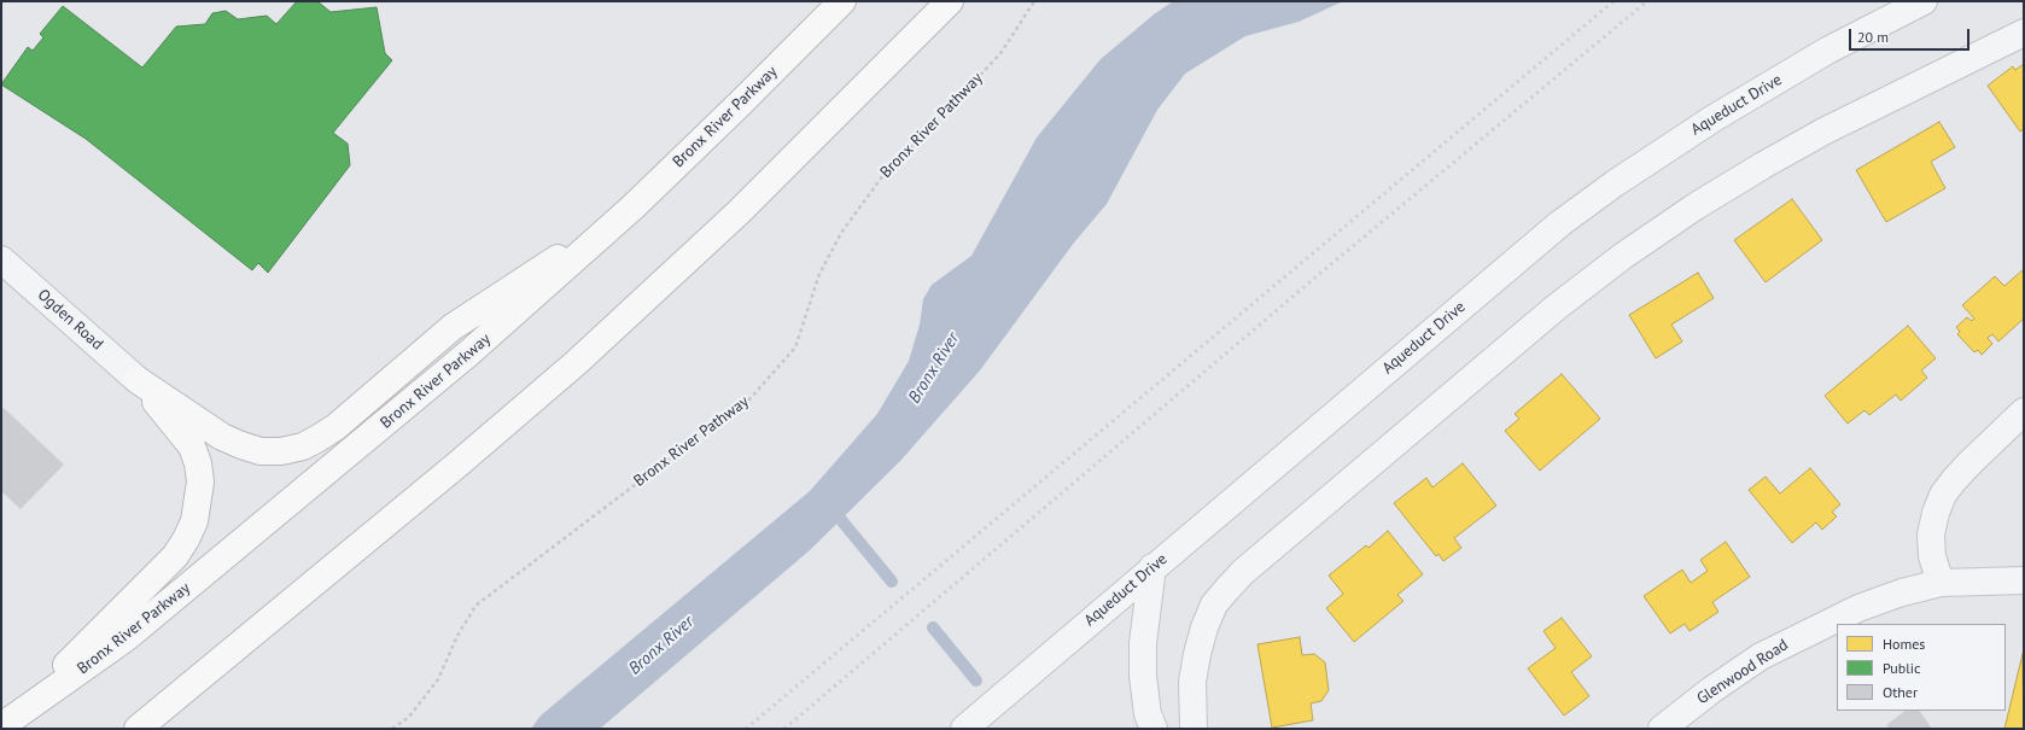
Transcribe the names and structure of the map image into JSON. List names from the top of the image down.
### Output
{
  "streets": {
    "highway": ["Bronx River Parkway"],
    "street": ["Aqueduct Drive", "Ogden Road", "Glenwood Road"],
    "path": ["Bronx River Pathway"]
  },
  "water": ["Bronx River"],
  "legend": ["Homes", "Public", "Other"],
  "scale_bar": "20 m"
}
